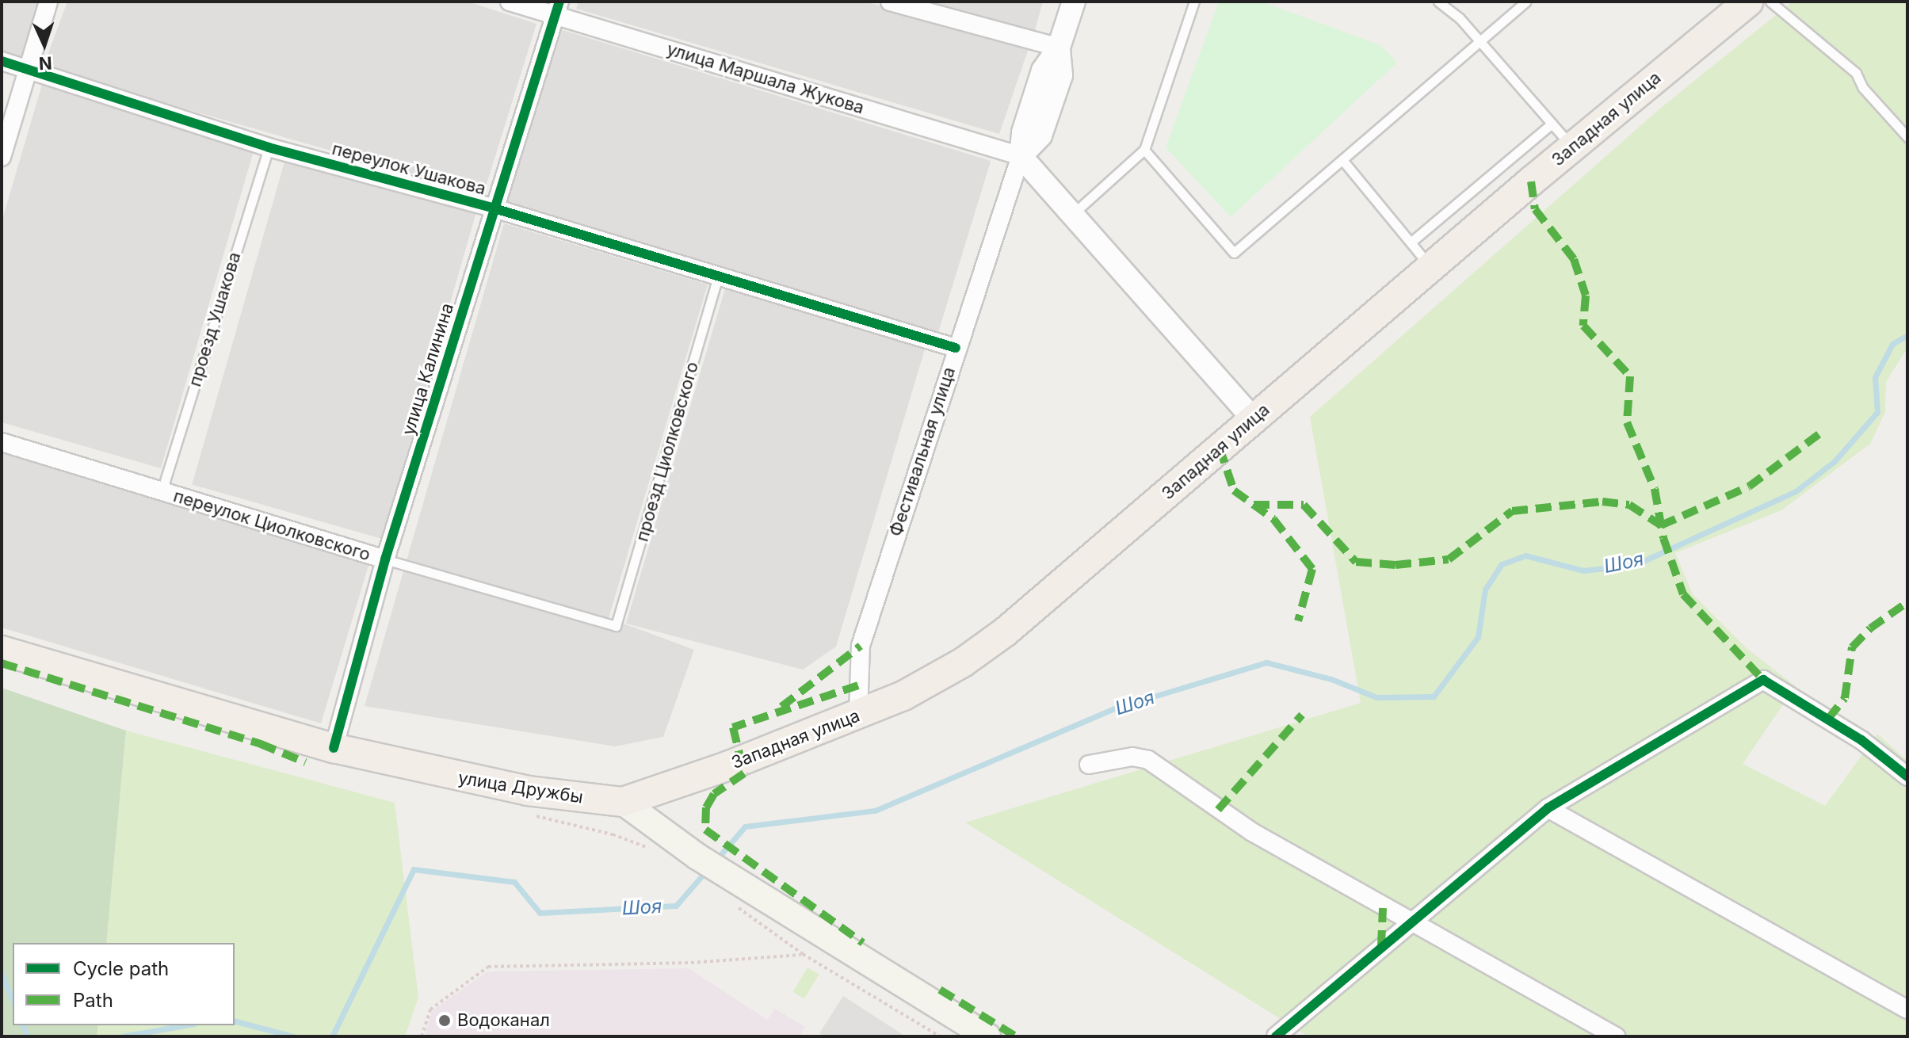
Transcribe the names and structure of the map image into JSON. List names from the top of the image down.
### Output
{
  "streets": {
    "main road": ["Западная улица", "улица Дружбы"],
    "street": [
      "улица Маршала Жукова",
      "переулок Ушакова",
      "улица Калинина",
      "Фестивальная улица",
      "переулок Циолковского"
    ],
    "lane": ["проезд Ушакова", "проезд Циолковского"]
  },
  "crossings": [
    ["улица Маршала Жукова", "улица Калинина"],
    ["улица Маршала Жукова", "Фестивальная улица"],
    ["Западная улица", "Фестивальная улица"],
    ["Западная улица", "улица Дружбы"],
    ["переулок Ушакова", "проезд Ушакова"],
    ["переулок Ушакова", "улица Калинина"],
    ["переулок Ушакова", "проезд Циолковского"],
    ["переулок Ушакова", "Фестивальная улица"],
    ["проезд Ушакова", "переулок Циолковского"],
    ["улица Калинина", "переулок Циолковского"],
    ["улица Калинина", "улица Дружбы"],
    ["проезд Циолковского", "переулок Циолковского"]
  ],
  "water": ["Шоя"],
  "places": ["Водоканал"],
  "legend": ["Cycle path", "Path"],
  "north": "bottom"
}
